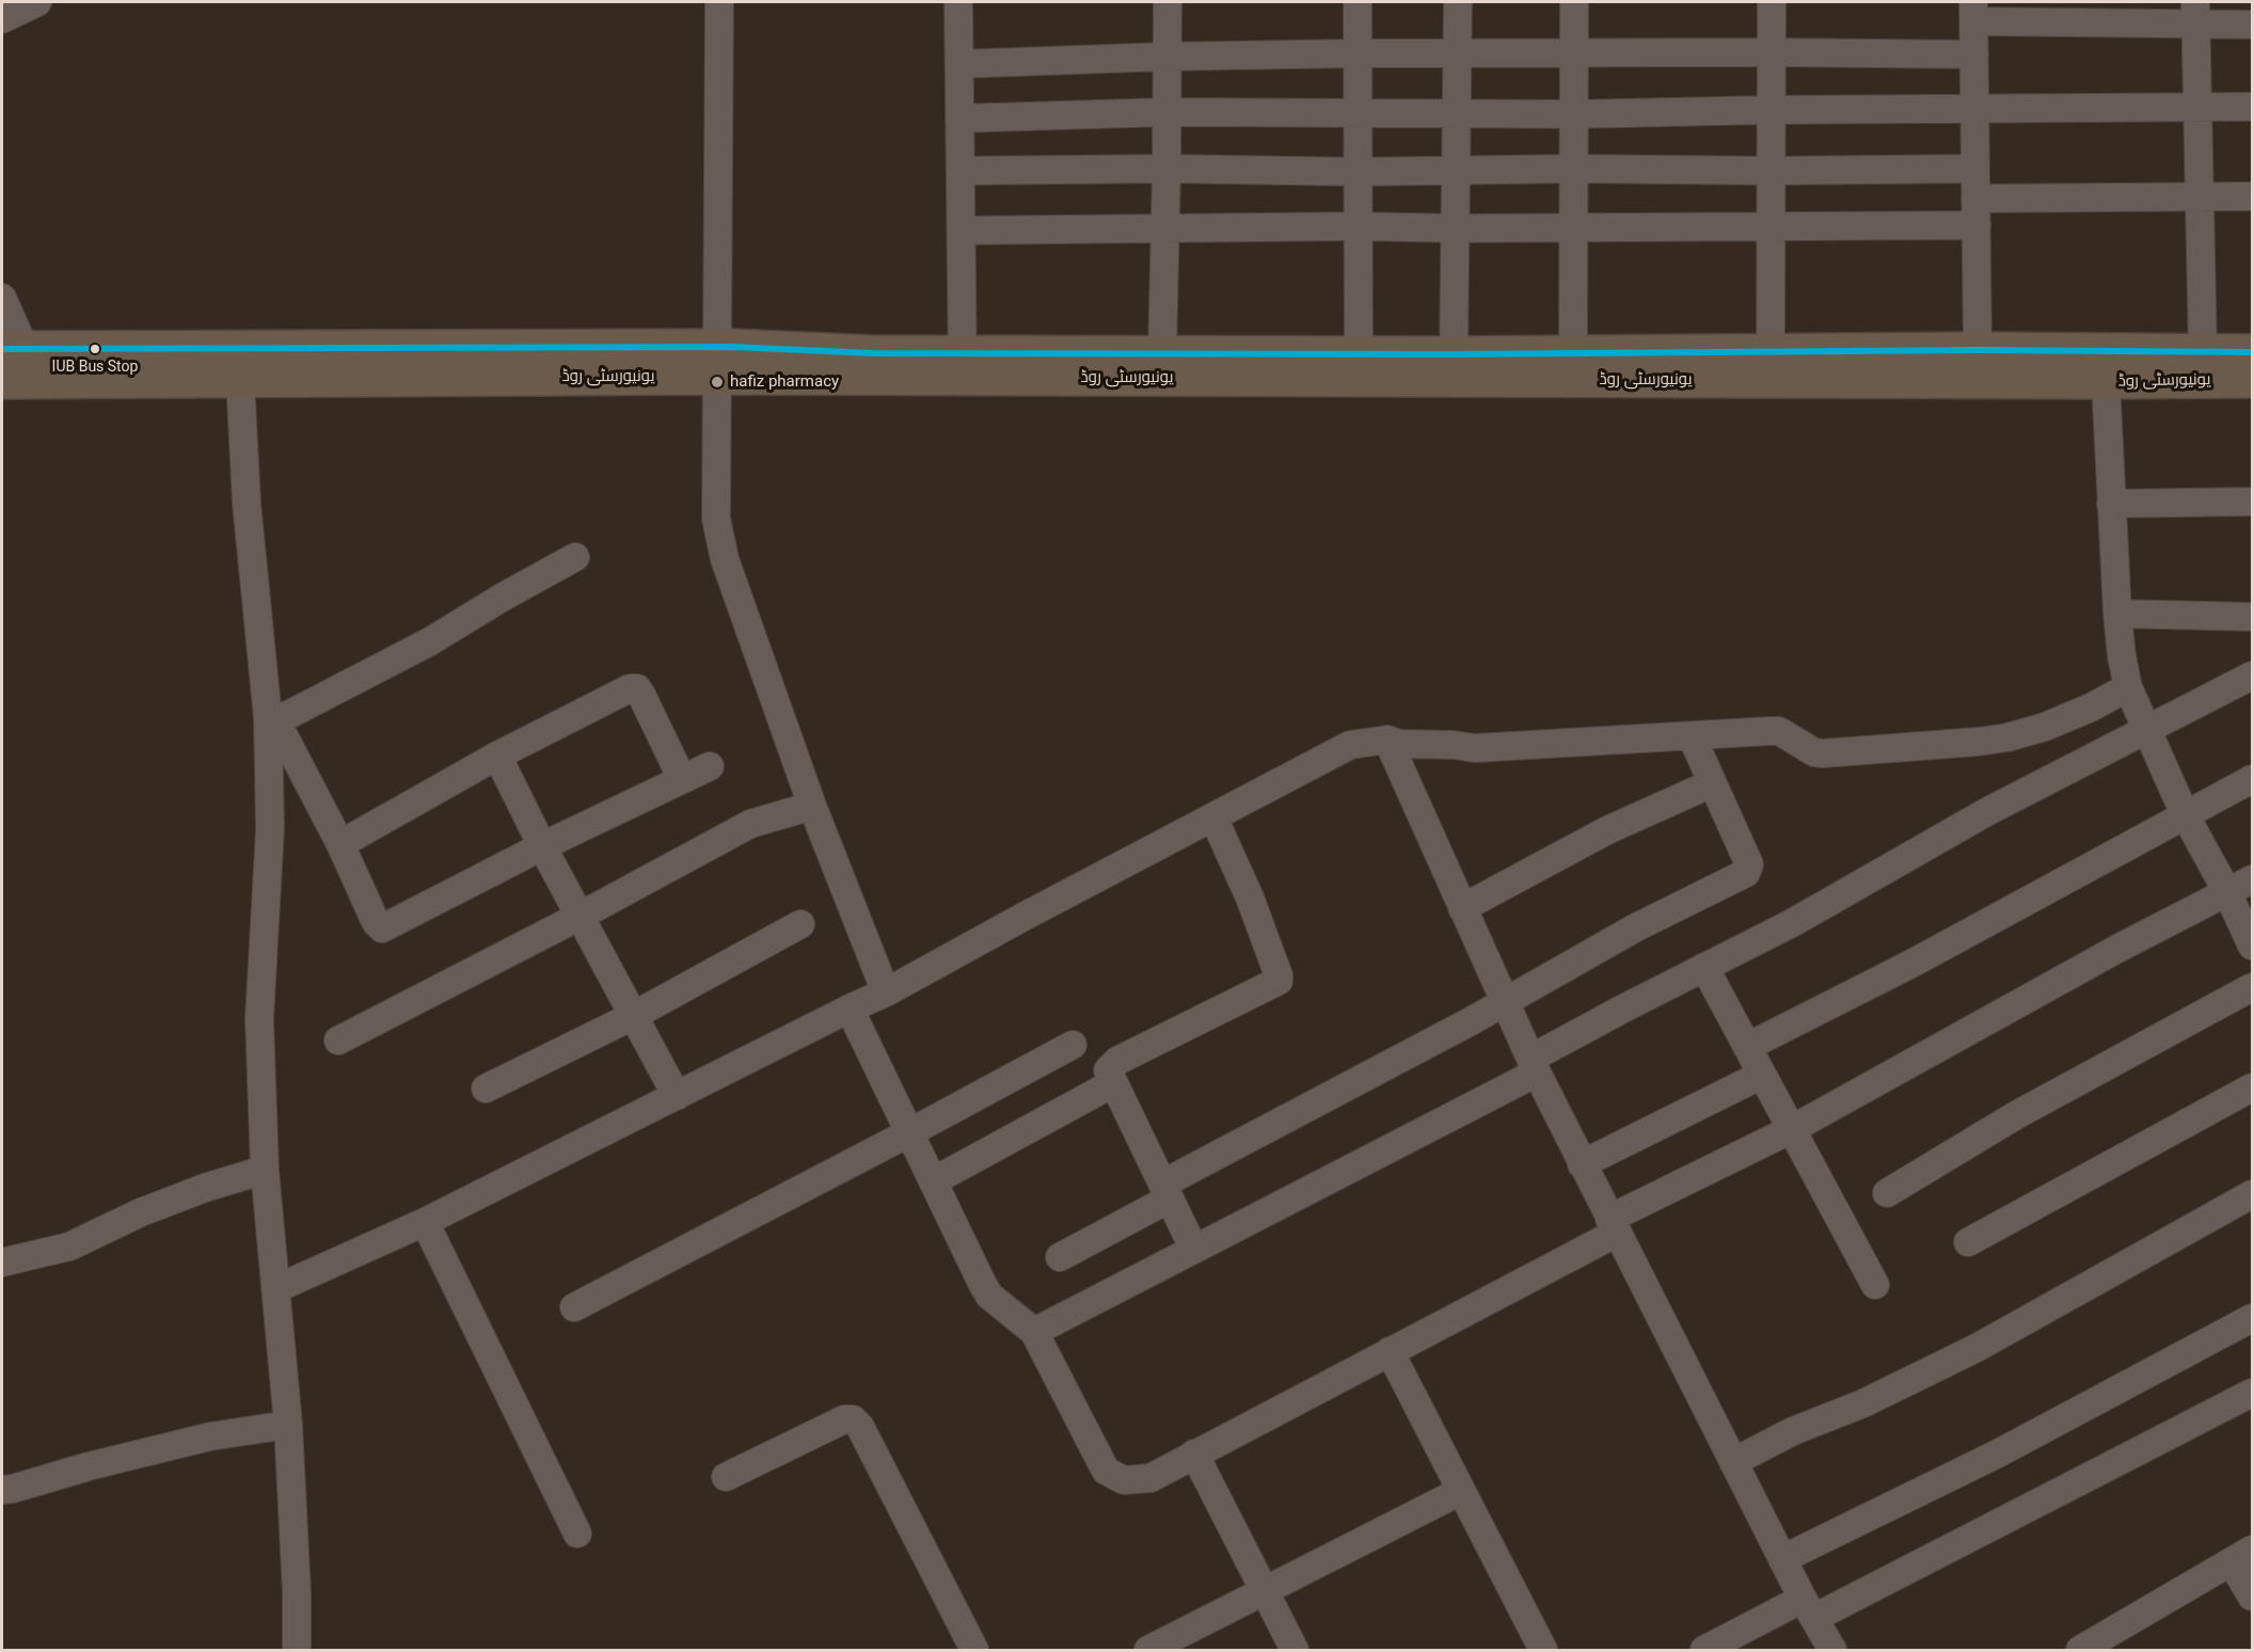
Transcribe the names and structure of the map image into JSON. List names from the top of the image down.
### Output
{
  "streets": {
    "highway": ["یونیورسٹی روڈ"]
  },
  "places": ["IUB Bus Stop", "hafiz pharmacy"]
}
